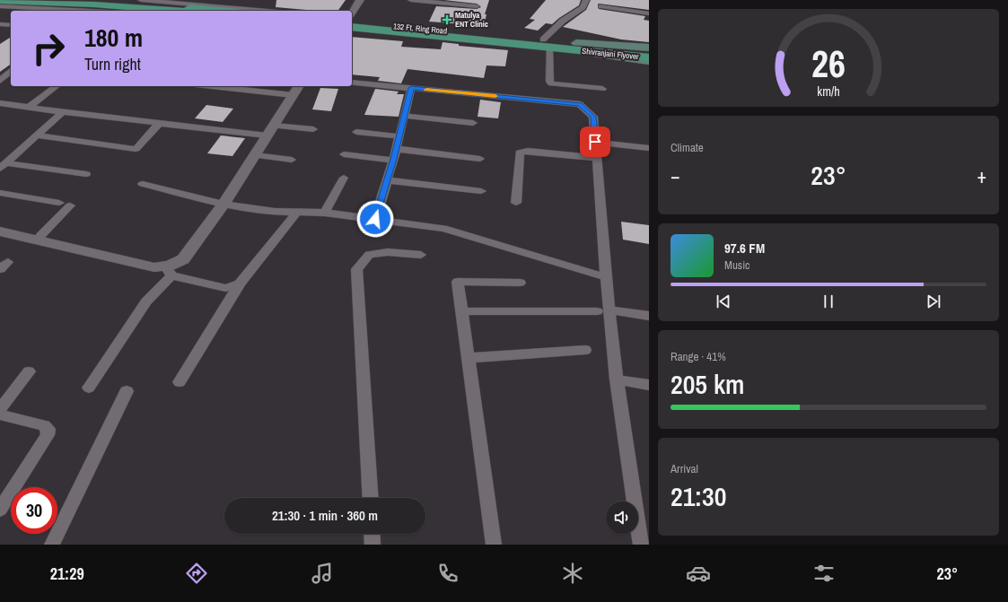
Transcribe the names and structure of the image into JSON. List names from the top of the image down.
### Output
{
  "streets": {
    "main road": ["132 Ft. Ring Road", "Shivranjani Flyover"]
  },
  "crossings": [
    ["132 Ft. Ring Road", "Shivranjani Flyover"]
  ],
  "places": {
    "health": ["Matulya ENT Clinic"]
  },
  "page": {
    "turn": ["180 m", "Turn right"],
    "tile": [
      "Climate",
      ["Range · 41%", "205 km"],
      ["Arrival", "21:30"]
    ],
    "heat": ["−", "23°", "+"],
    "song": ["97.6 FM", "Music"],
    "limit": "30",
    "trip": "21:30 · 1 min · 360 m",
    "tabs": ["21:29", "23°"],
    "gauge": ["26", "km/h"]
  }
}
